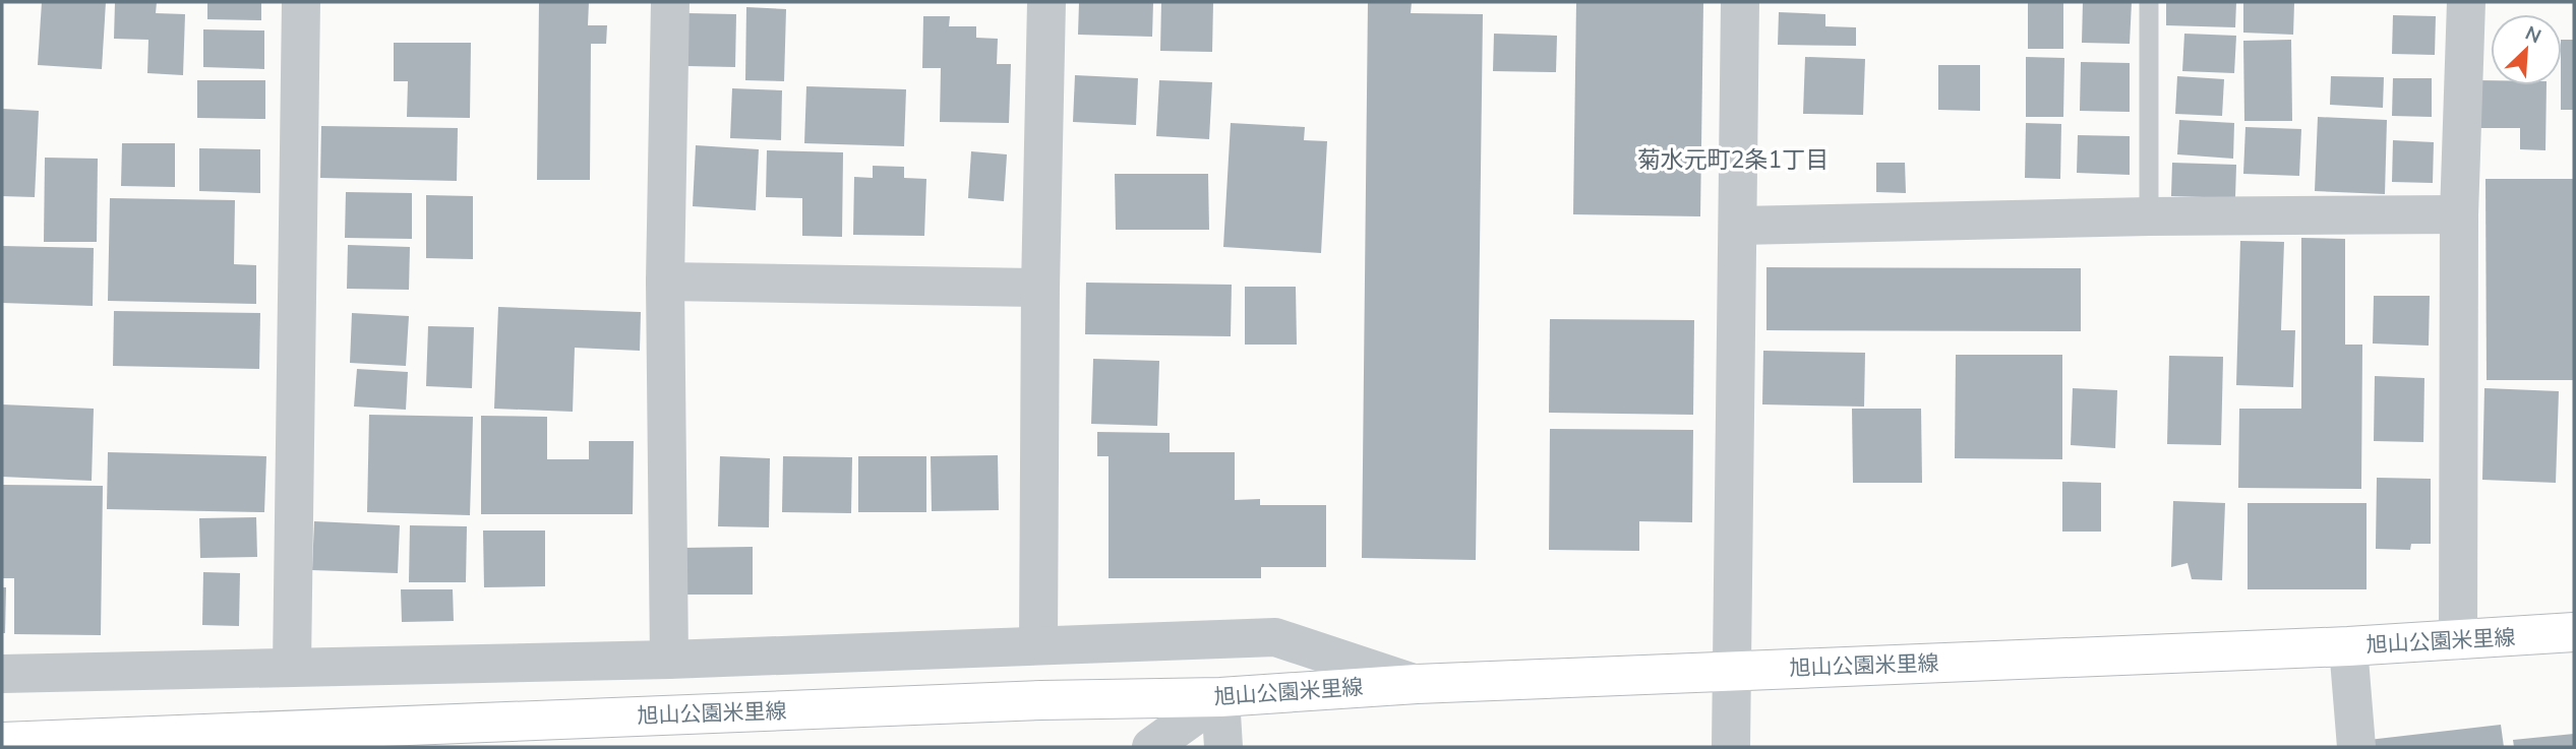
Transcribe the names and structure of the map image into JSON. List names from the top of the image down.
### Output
{
  "streets": {
    "main road": ["旭山公園米里線"]
  },
  "districts": ["菊水元町2条1丁目"],
  "north": "top right"
}
